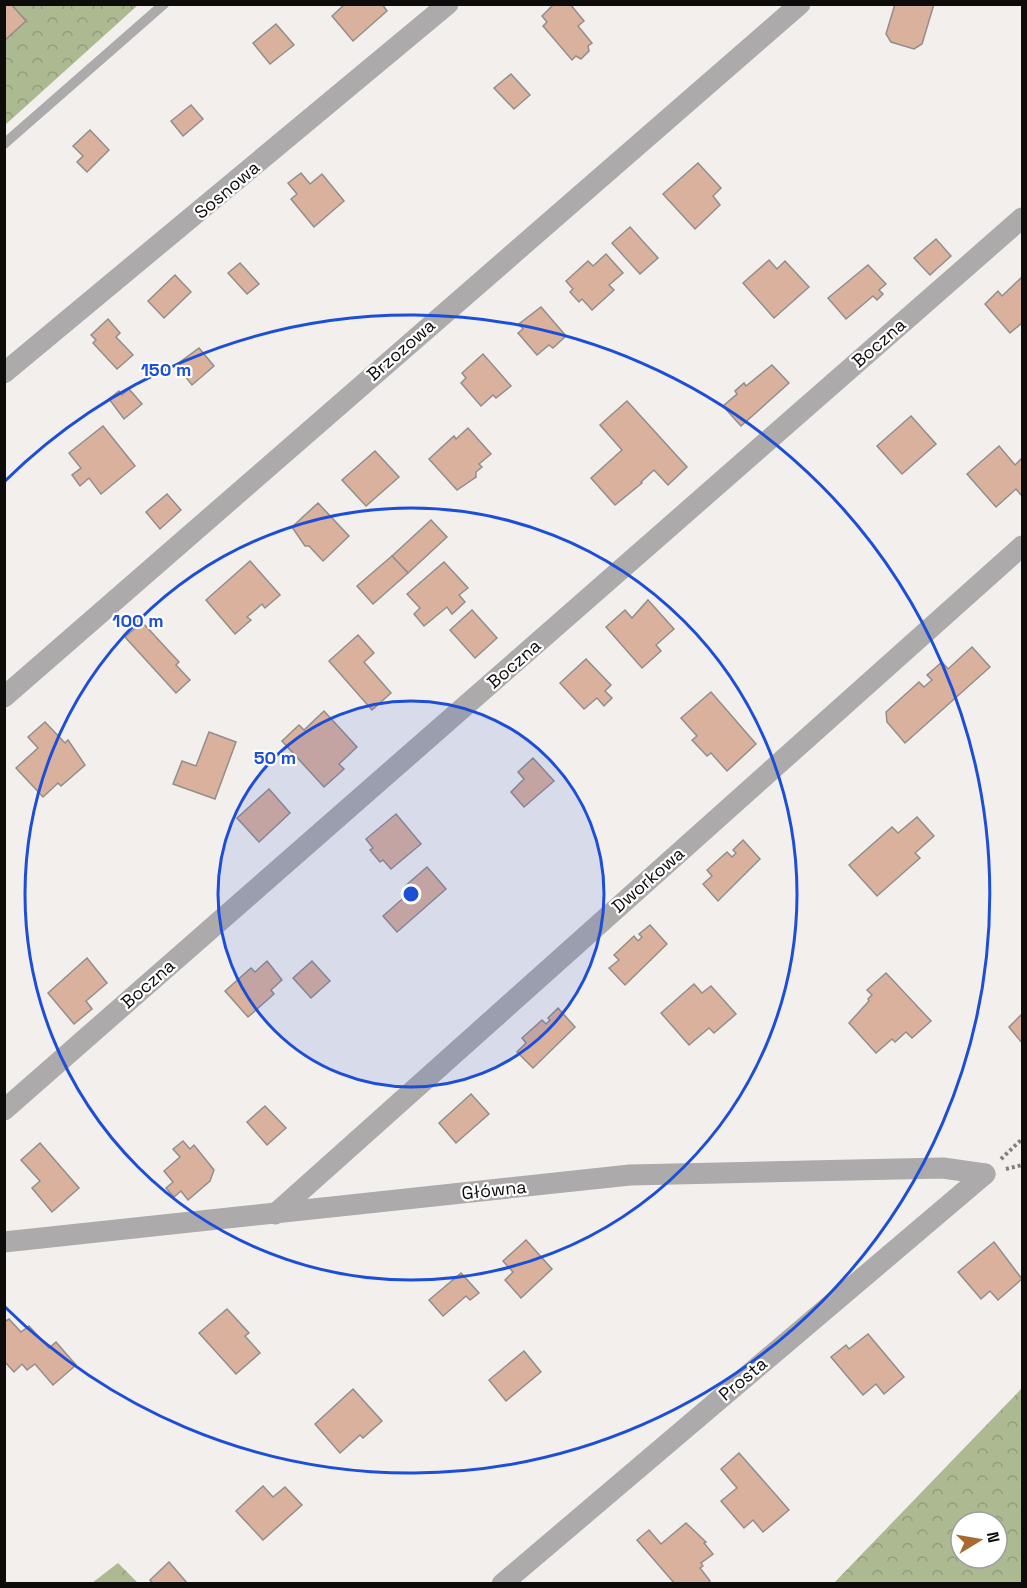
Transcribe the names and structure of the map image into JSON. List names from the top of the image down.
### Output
{
  "streets": {
    "street": [
      "Sosnowa",
      "Boczna",
      "Brzozowa",
      "Dworkowa",
      "Główna",
      "Prosta"
    ]
  },
  "crossings": [
    ["Dworkowa", "Główna"],
    ["Główna", "Prosta"]
  ],
  "north": "right",
  "rings": ["150 m", "100 m", "50 m"]
}
